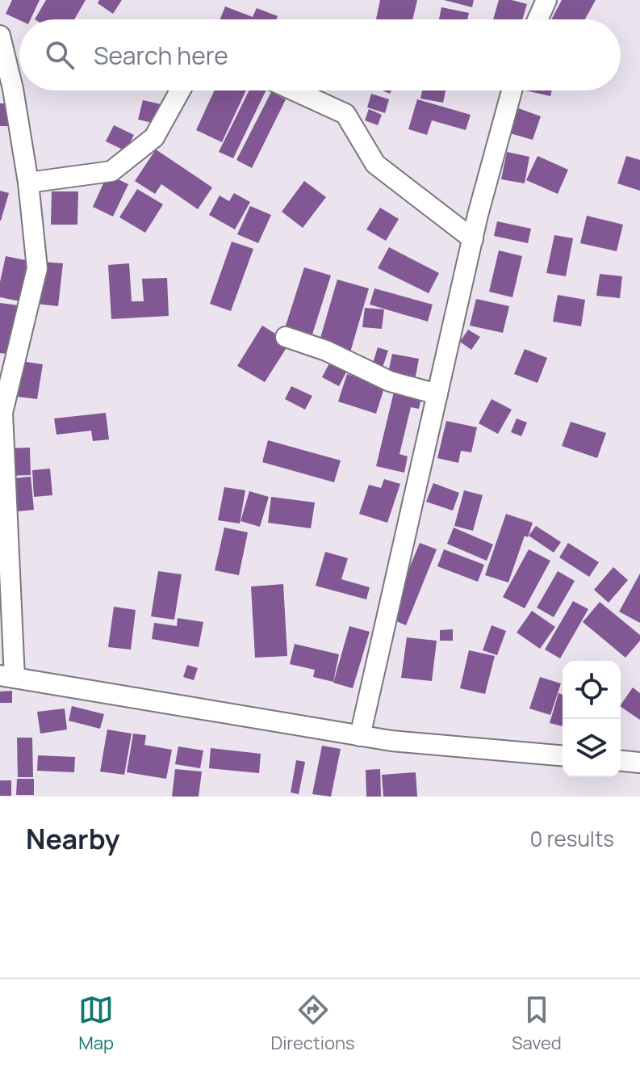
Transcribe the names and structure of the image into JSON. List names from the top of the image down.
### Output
{
  "page": {
    "search": "Search here",
    "heading": ["Nearby", "0 results"],
    "nav": ["Map", "Directions", "Saved"]
  }
}
